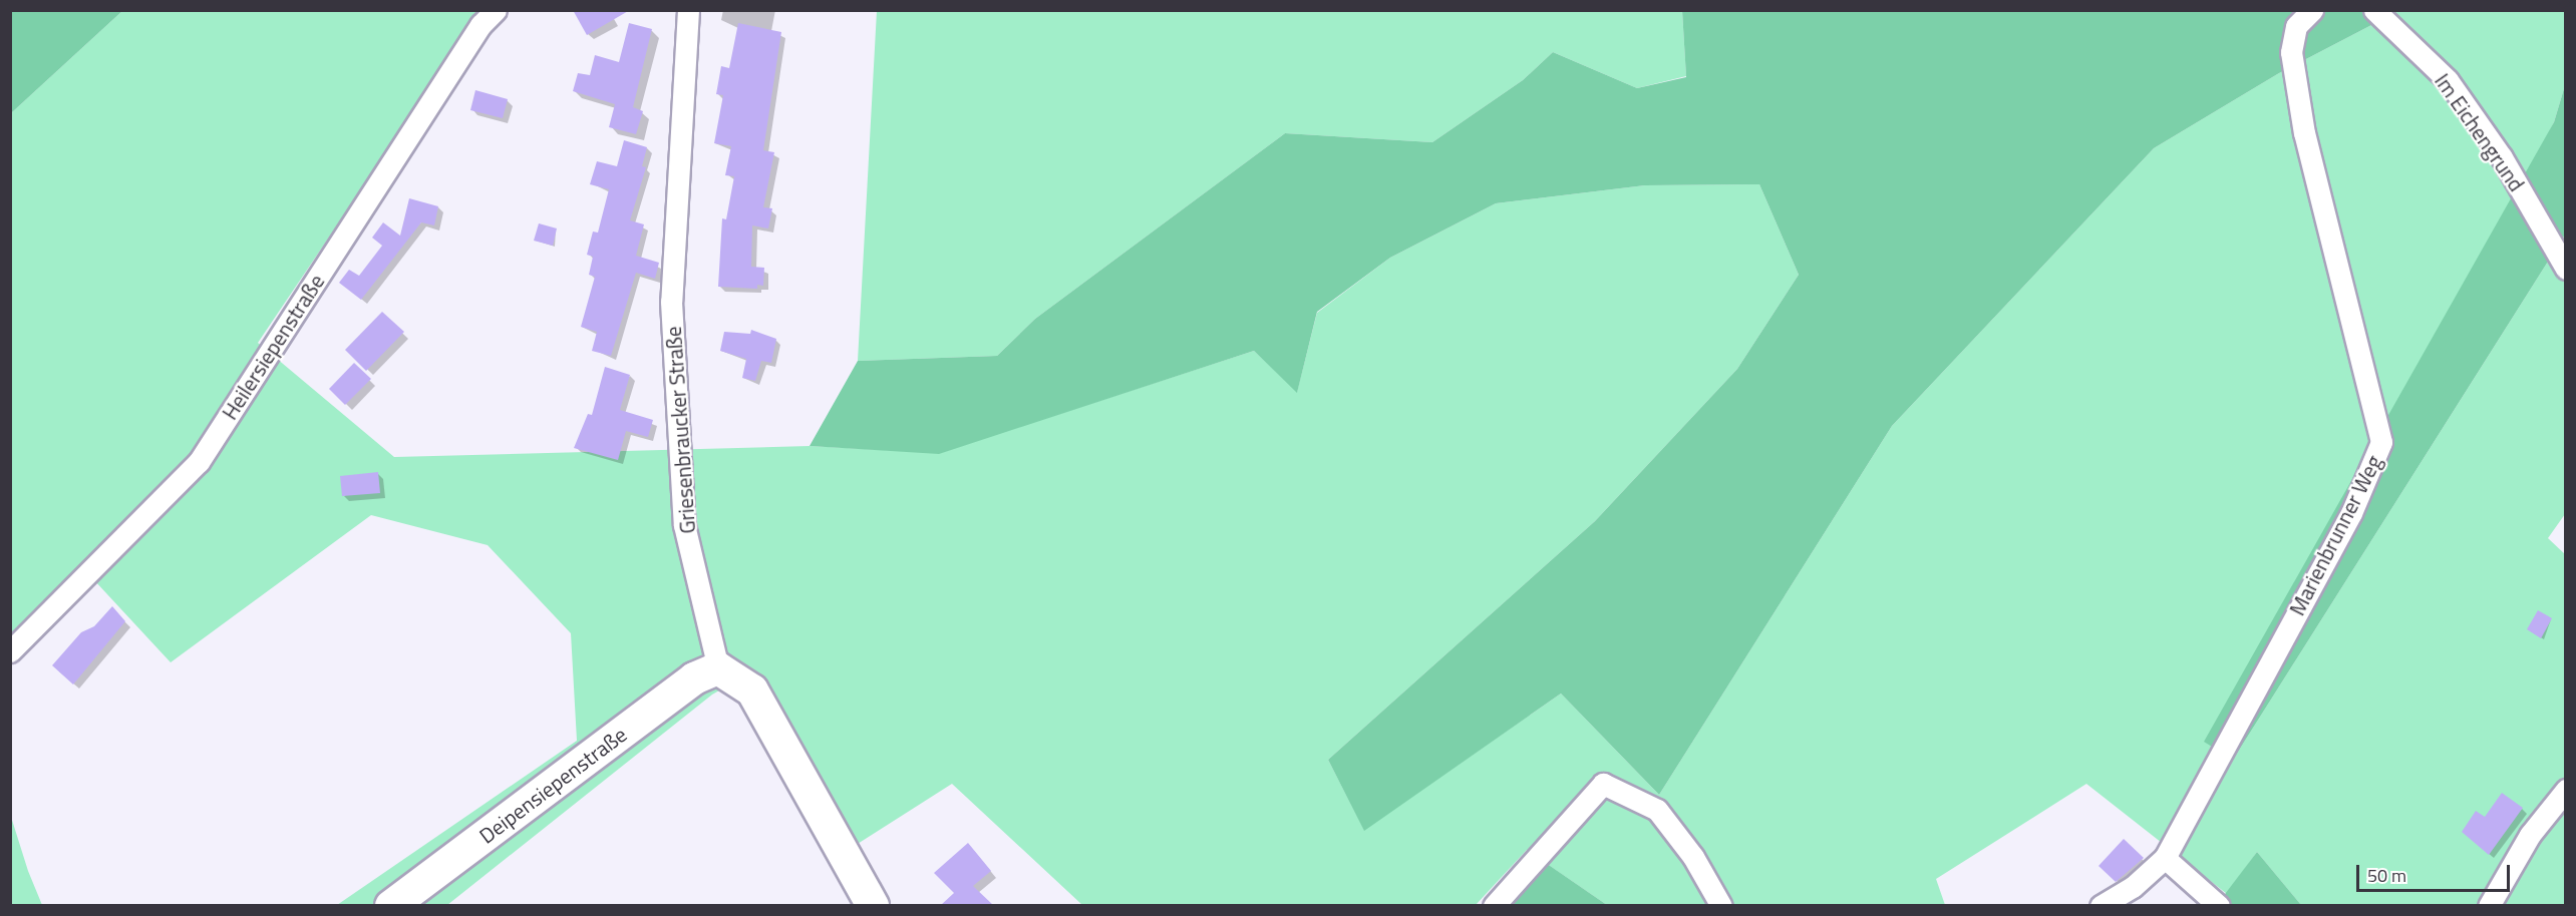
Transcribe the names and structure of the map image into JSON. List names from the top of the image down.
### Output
{
  "streets": {
    "street": [
      "Im Eichengrund",
      "Heilersiepenstraße",
      "Griesenbraucker Straße",
      "Marienbrunner Weg",
      "Deipensiepenstraße"
    ]
  },
  "crossings": [
    ["Griesenbraucker Straße", "Deipensiepenstraße"]
  ],
  "scale_bar": "50 m"
}
